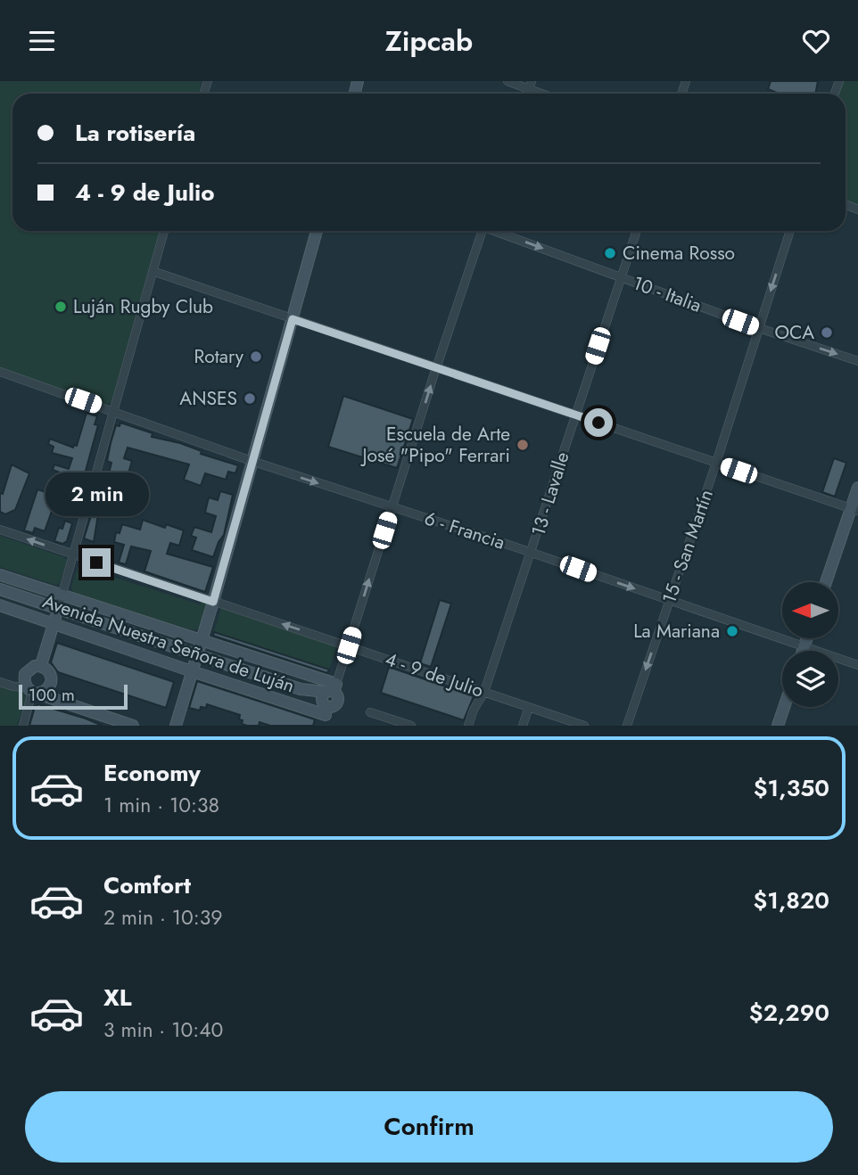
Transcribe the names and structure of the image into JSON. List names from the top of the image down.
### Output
{
  "streets": {
    "street": [
      "10 - Italia",
      "13 - Lavalle",
      "6 - Francia",
      "15 - San Martín",
      "Avenida Nuestra Señora de Luján",
      "4 - 9 de Julio"
    ]
  },
  "crossings": [
    ["10 - Italia", "13 - Lavalle"],
    ["10 - Italia", "15 - San Martín"],
    ["13 - Lavalle", "6 - Francia"],
    ["13 - Lavalle", "4 - 9 de Julio"],
    ["6 - Francia", "15 - San Martín"]
  ],
  "one_way": ["10 - Italia", "15 - San Martín", "4 - 9 de Julio"],
  "places": [
    "Cinema Rosso",
    "Luján Rugby Club",
    "OCA",
    "Rotary",
    "ANSES",
    "Escuela de Arte José \"Pipo\" Ferrari",
    "La Mariana"
  ],
  "scale_bar": "100 m",
  "north": "left",
  "page": {
    "header": "Zipcab",
    "banner": ["La rotisería", "4 - 9 de Julio"],
    "bubble": "2 min",
    "scale": "100 m",
    "list": [
      {
        "name": "Economy",
        "note": "1 min · 10:38",
        "value": "$1,350"
      },
      {
        "name": "Comfort",
        "note": "2 min · 10:39",
        "value": "$1,820"
      },
      {
        "name": "XL",
        "note": "3 min · 10:40",
        "value": "$2,290"
      }
    ],
    "buttons": "Confirm"
  }
}
